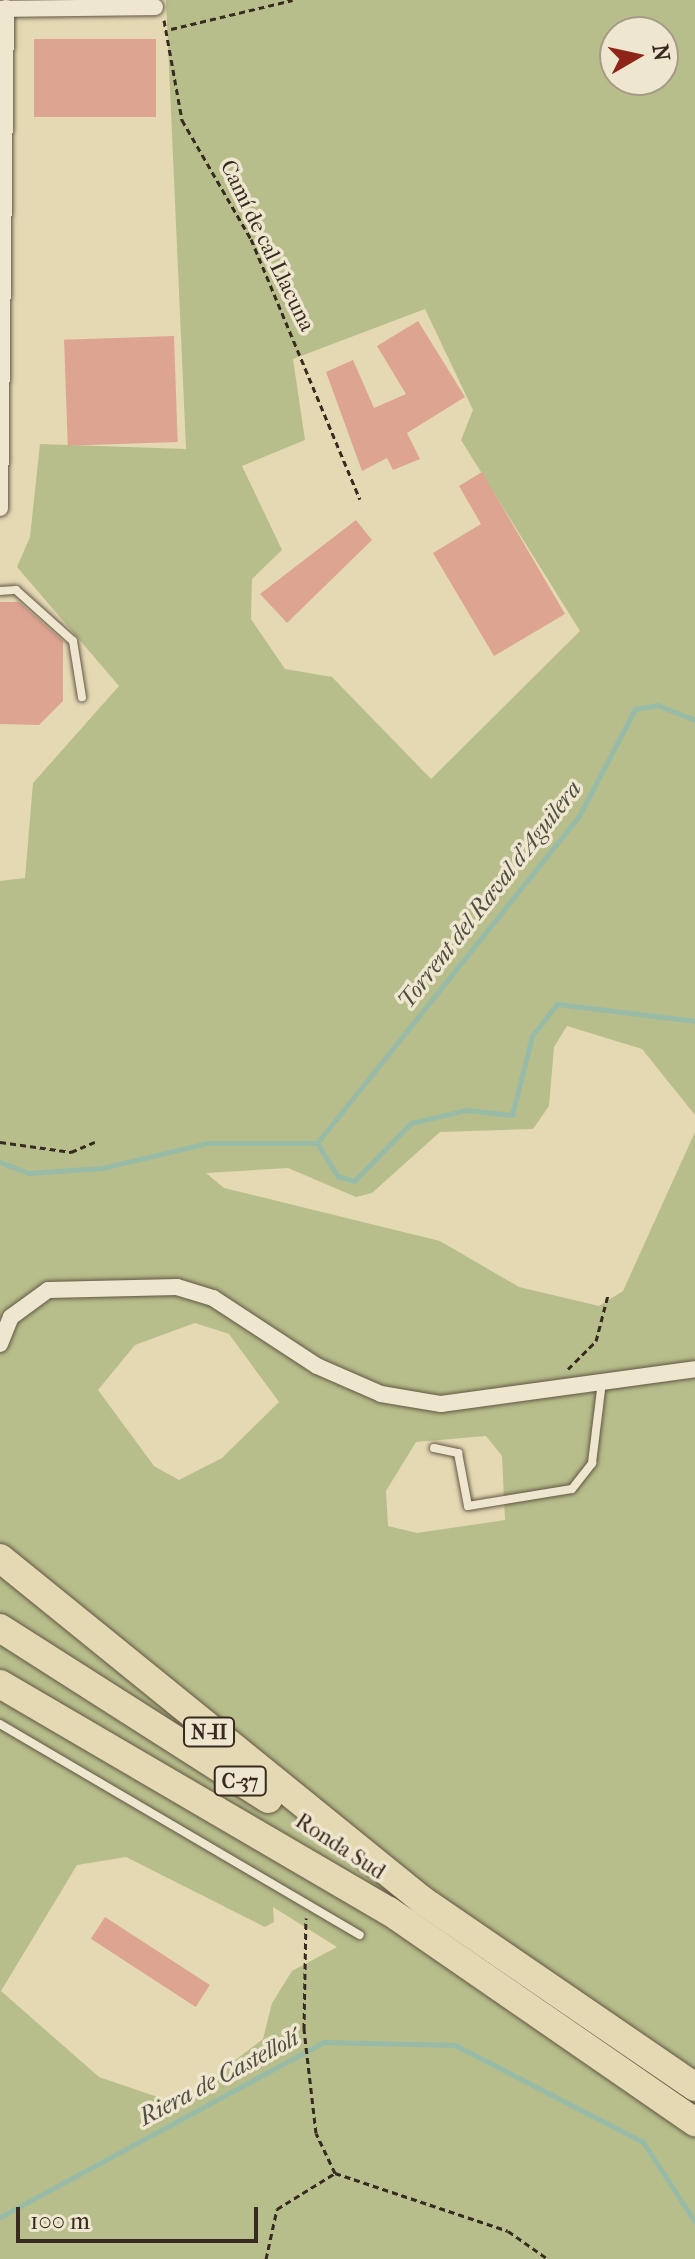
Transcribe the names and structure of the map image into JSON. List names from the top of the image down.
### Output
{
  "streets": {
    "highway": ["N-II", "C-37", "Ronda Sud"],
    "path": ["Camí de cal Llacuna"]
  },
  "crossings": [
    ["N-II", "C-37"],
    ["N-II", "Ronda Sud"],
    ["C-37", "Ronda Sud"]
  ],
  "water": ["Torrent del Raval d'Aguilera", "Riera de Castellolí"],
  "scale_bar": "100 m",
  "north": "right"
}
